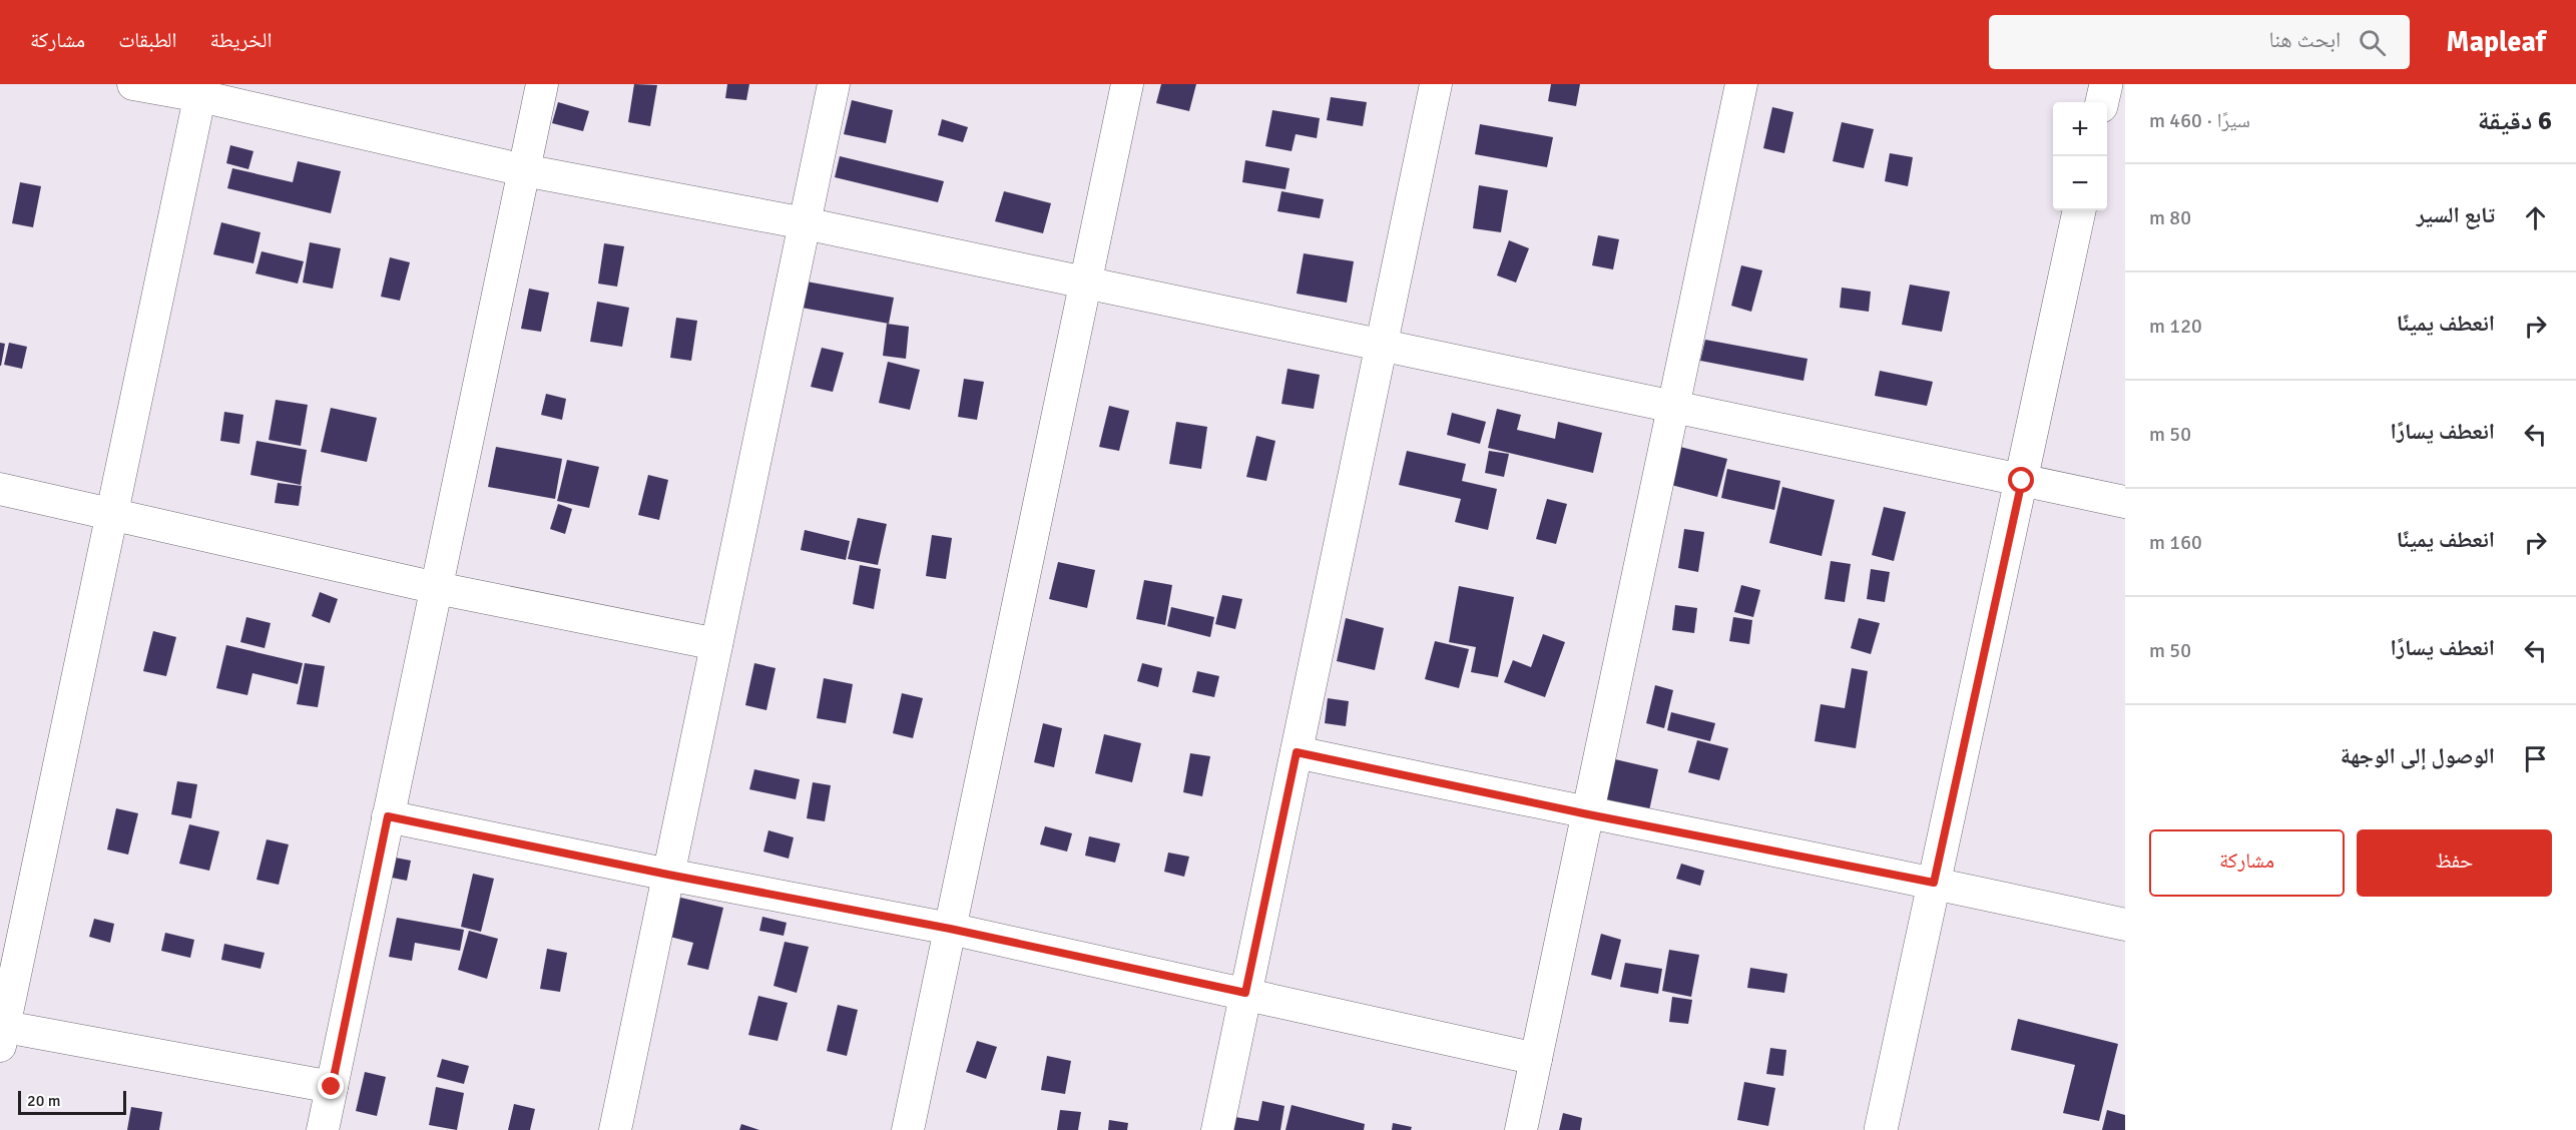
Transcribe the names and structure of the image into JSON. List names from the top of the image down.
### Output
{
  "scale_bar": "20 m",
  "page": {
    "header": "Mapleaf",
    "search": "ابحث هنا",
    "nav": ["الخريطة", "الطبقات", "مشاركة"],
    "heading": ["6 دقيقة", "سيرًا · 460 m"],
    "map_buttons": ["+", "−"],
    "list": [
      ["تابع السير", "80 m"],
      ["انعطف يمينًا", "120 m"],
      ["انعطف يسارًا", "50 m"],
      ["انعطف يمينًا", "160 m"],
      ["انعطف يسارًا", "50 m"],
      "الوصول إلى الوجهة"
    ],
    "buttons": ["حفظ", "مشاركة"],
    "scale": "20 m"
  }
}
